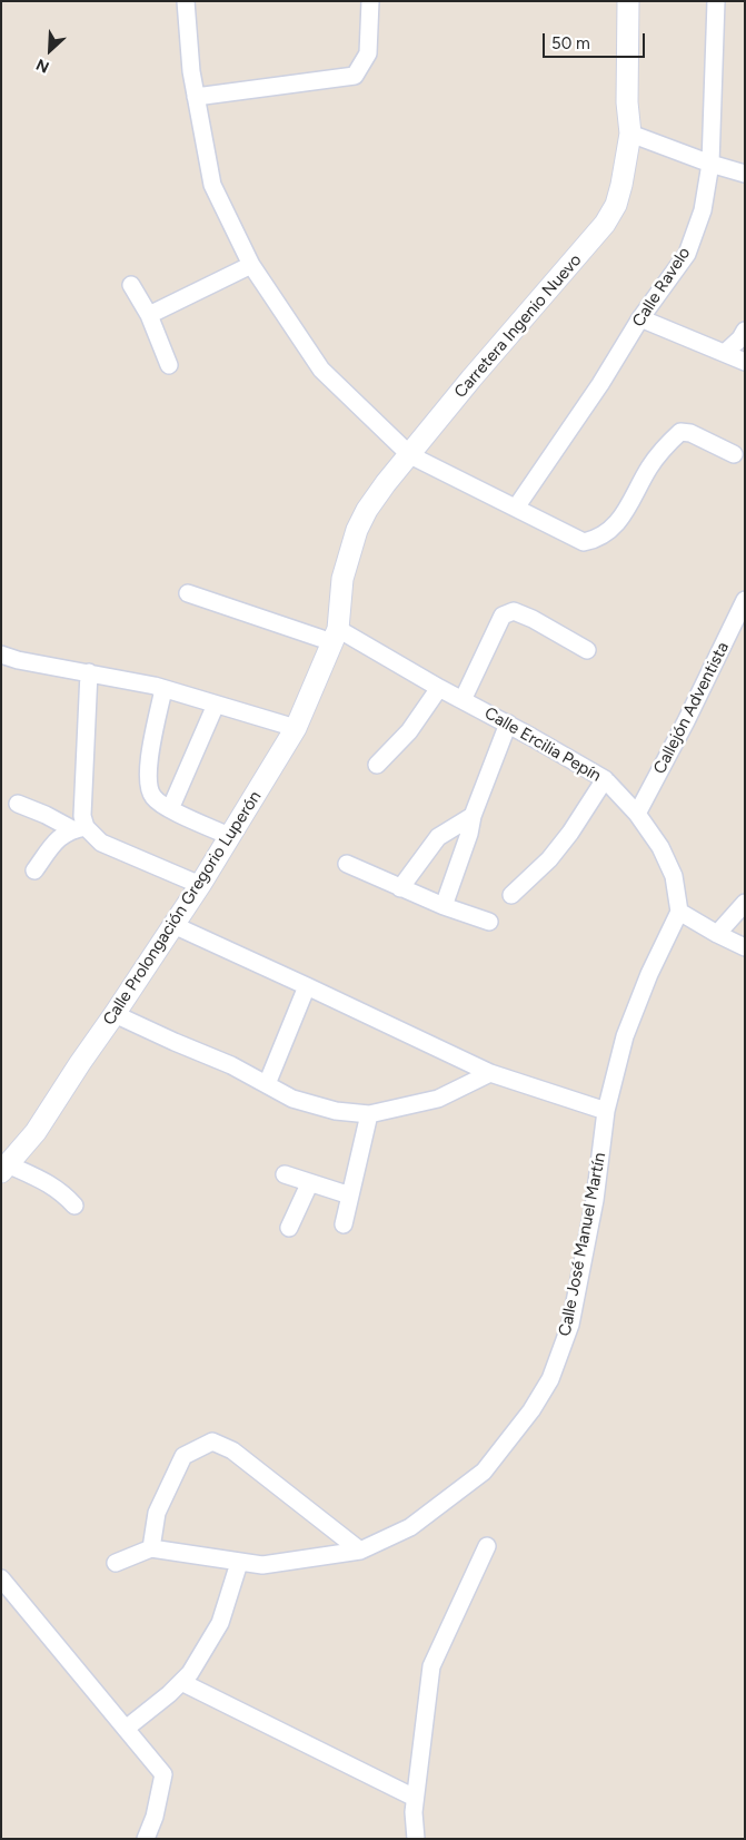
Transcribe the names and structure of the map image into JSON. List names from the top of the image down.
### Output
{
  "streets": {
    "street": [
      "Calle Ravelo",
      "Carretera Ingenio Nuevo",
      "Callejón Adventista",
      "Calle Ercilia Pepín",
      "Calle Prolongación Gregorio Luperón",
      "Calle José Manuel Martín"
    ]
  },
  "crossings": [
    ["Carretera Ingenio Nuevo", "Calle Ercilia Pepín"],
    ["Carretera Ingenio Nuevo", "Calle Prolongación Gregorio Luperón"],
    ["Callejón Adventista", "Calle Ercilia Pepín"],
    ["Calle Ercilia Pepín", "Calle Prolongación Gregorio Luperón"],
    ["Calle Ercilia Pepín", "Calle José Manuel Martín"]
  ],
  "scale_bar": "50 m",
  "north": "bottom left"
}
